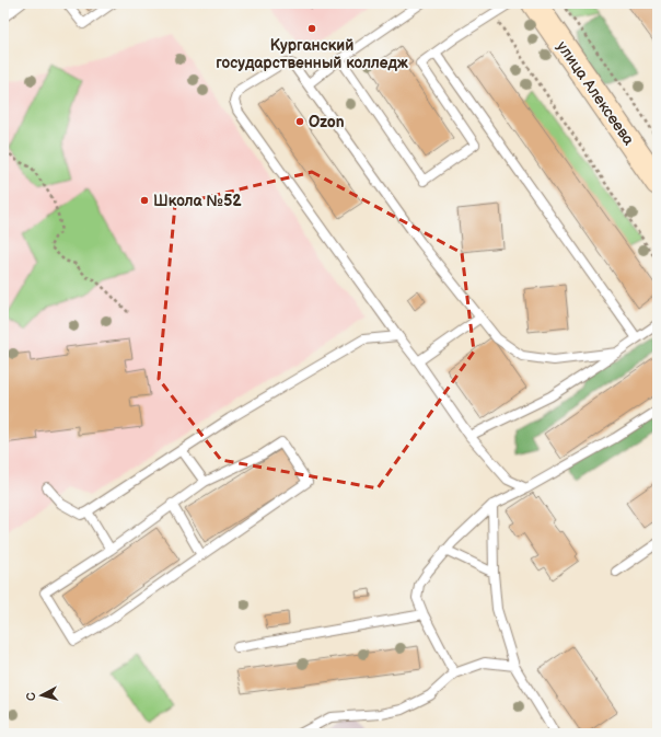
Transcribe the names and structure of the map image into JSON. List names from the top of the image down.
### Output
{
  "streets": {
    "street": ["улица Алексеева"]
  },
  "places": ["Курганский государственный колледж", "Ozon", "Школа №52"],
  "north": "left"
}
